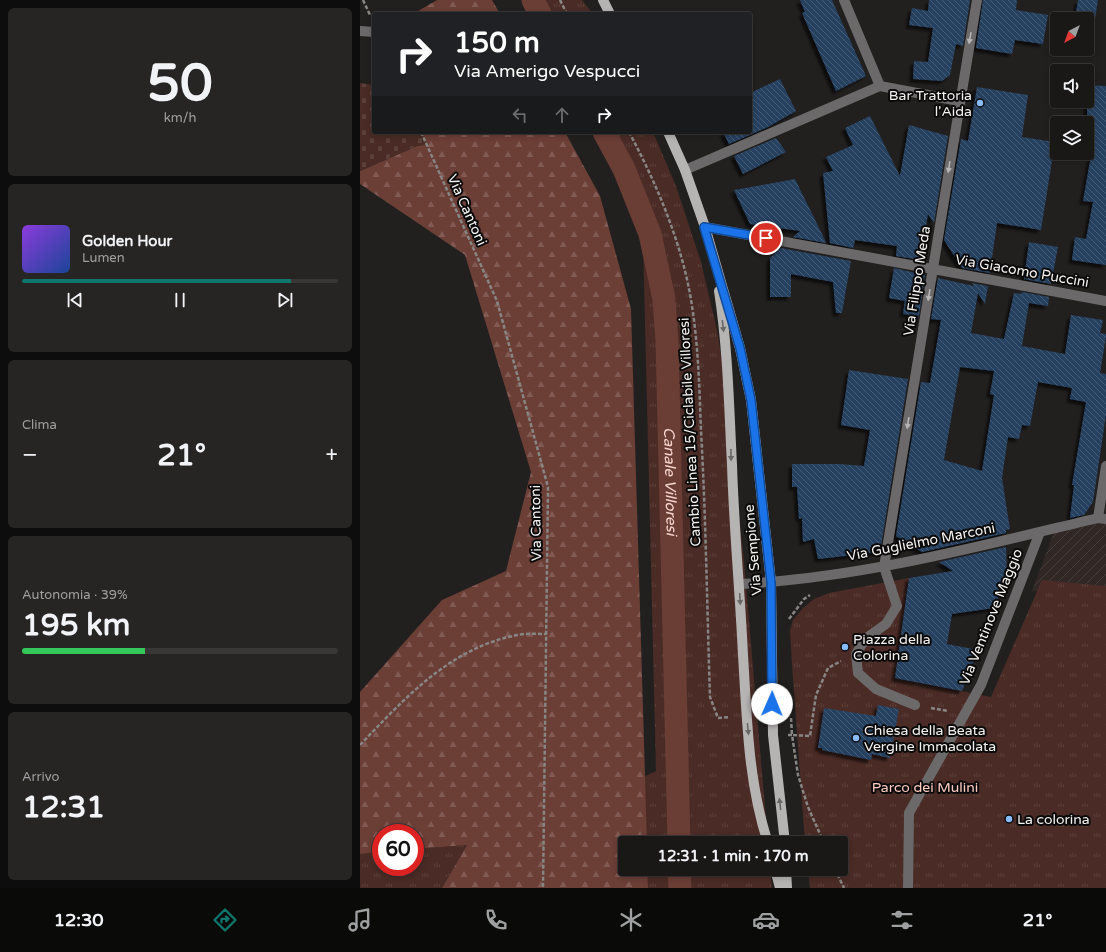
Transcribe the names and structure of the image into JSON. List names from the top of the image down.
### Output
{
  "streets": {
    "main road": ["Via Sempione"],
    "street": [
      "Via Giacomo Puccini",
      "Via Filippo Meda",
      "Via Guglielmo Marconi",
      "Via Ventinove Maggio"
    ],
    "path": ["Via Cantoni", "Cambio Linea 15/Ciclabile Villoresi"]
  },
  "crossings": [
    ["Via Giacomo Puccini", "Via Filippo Meda"],
    ["Via Giacomo Puccini", "Via Sempione"],
    ["Via Filippo Meda", "Via Guglielmo Marconi"],
    ["Via Guglielmo Marconi", "Via Sempione"],
    ["Via Guglielmo Marconi", "Via Ventinove Maggio"]
  ],
  "one_way": ["Via Filippo Meda"],
  "water": ["Canale Villoresi"],
  "parks": ["Parco dei Mulini"],
  "places": [
    "Bar Trattoria l'Aida",
    "Piazza della Colorina",
    "Chiesa della Beata Vergine Immacolata",
    "La colorina"
  ],
  "north": "bottom left",
  "page": {
    "tile": [
      ["50", "km/h"],
      "Clima",
      ["Autonomia · 39%", "195 km"],
      ["Arrivo", "12:31"]
    ],
    "turn": ["150 m", "Via Amerigo Vespucci"],
    "song": ["Golden Hour", "Lumen"],
    "heat": ["−", "21°", "+"],
    "limit": "60",
    "trip": "12:31 · 1 min · 170 m",
    "tabs": ["12:30", "21°"]
  }
}
